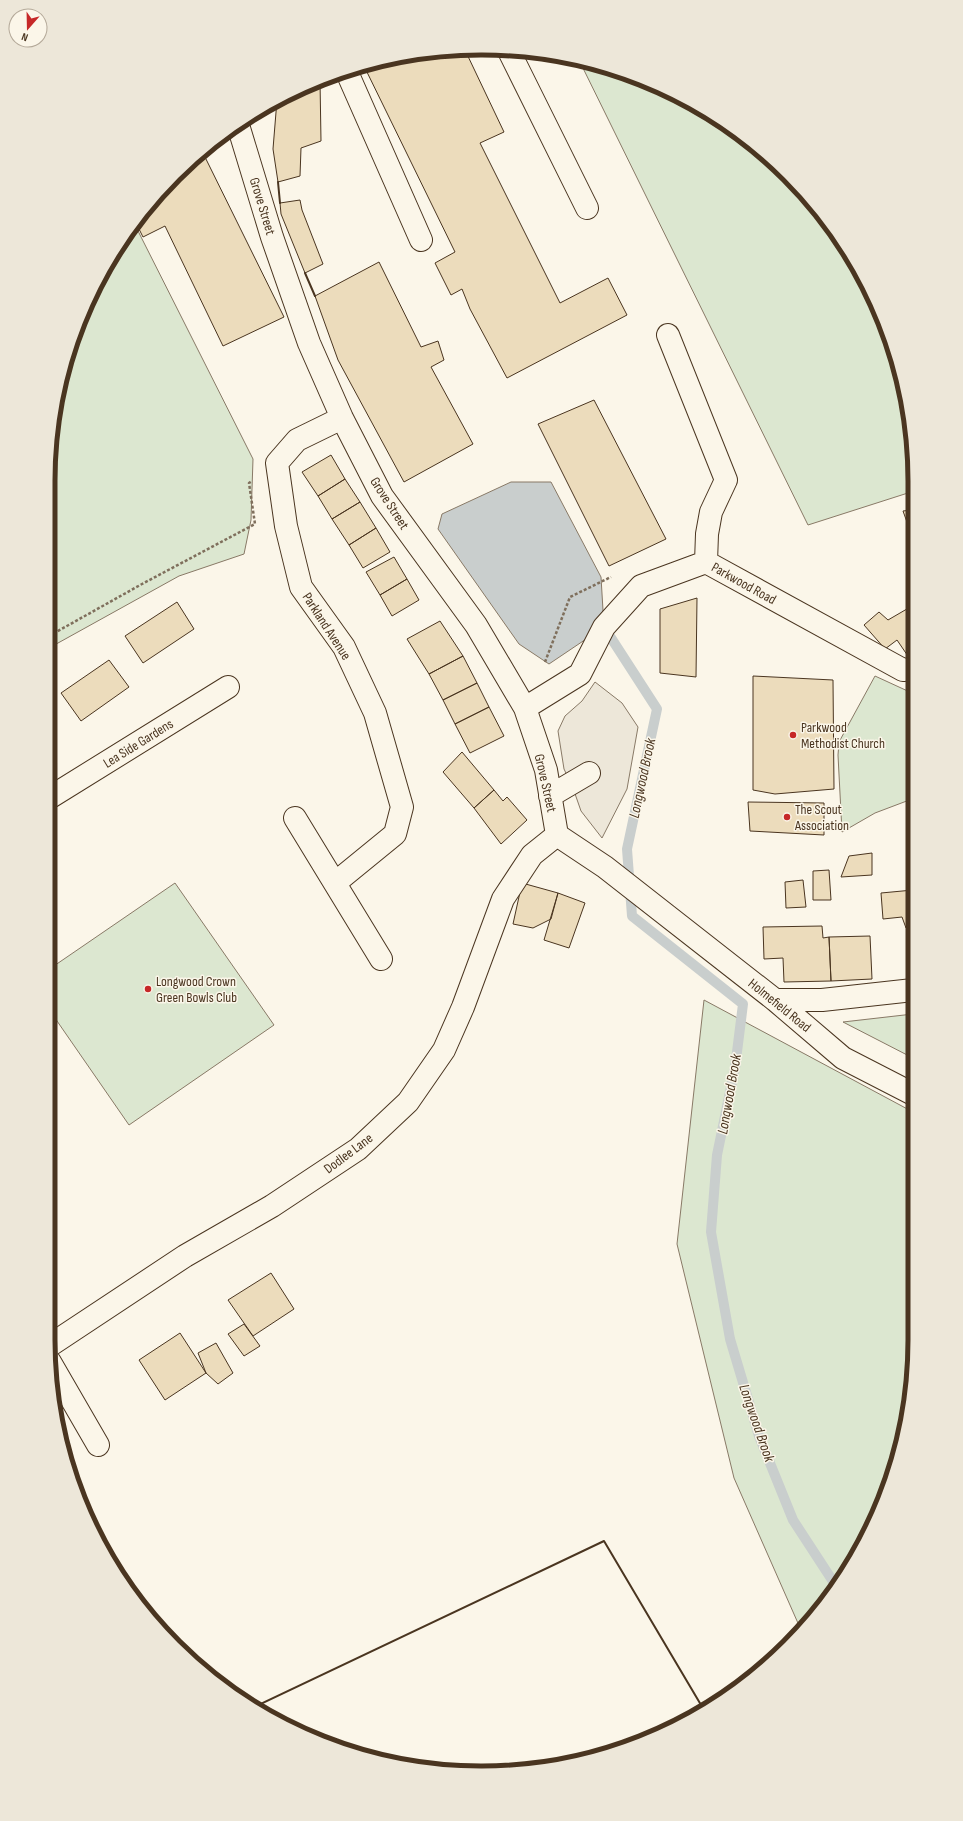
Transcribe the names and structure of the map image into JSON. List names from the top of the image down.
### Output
{
  "streets": {
    "street": [
      "Grove Street",
      "Parkwood Road",
      "Parkland Avenue",
      "Lea Side Gardens",
      "Holmefield Road",
      "Dodlee Lane"
    ]
  },
  "crossings": [
    ["Grove Street", "Parkwood Road"],
    ["Grove Street", "Parkland Avenue"],
    ["Grove Street", "Holmefield Road"],
    ["Grove Street", "Dodlee Lane"],
    ["Holmefield Road", "Dodlee Lane"]
  ],
  "water": ["Longwood Brook"],
  "places": ["Parkwood Methodist Church", "The Scout Association", "Longwood Crown Green Bowls Club"],
  "north": "bottom"
}
